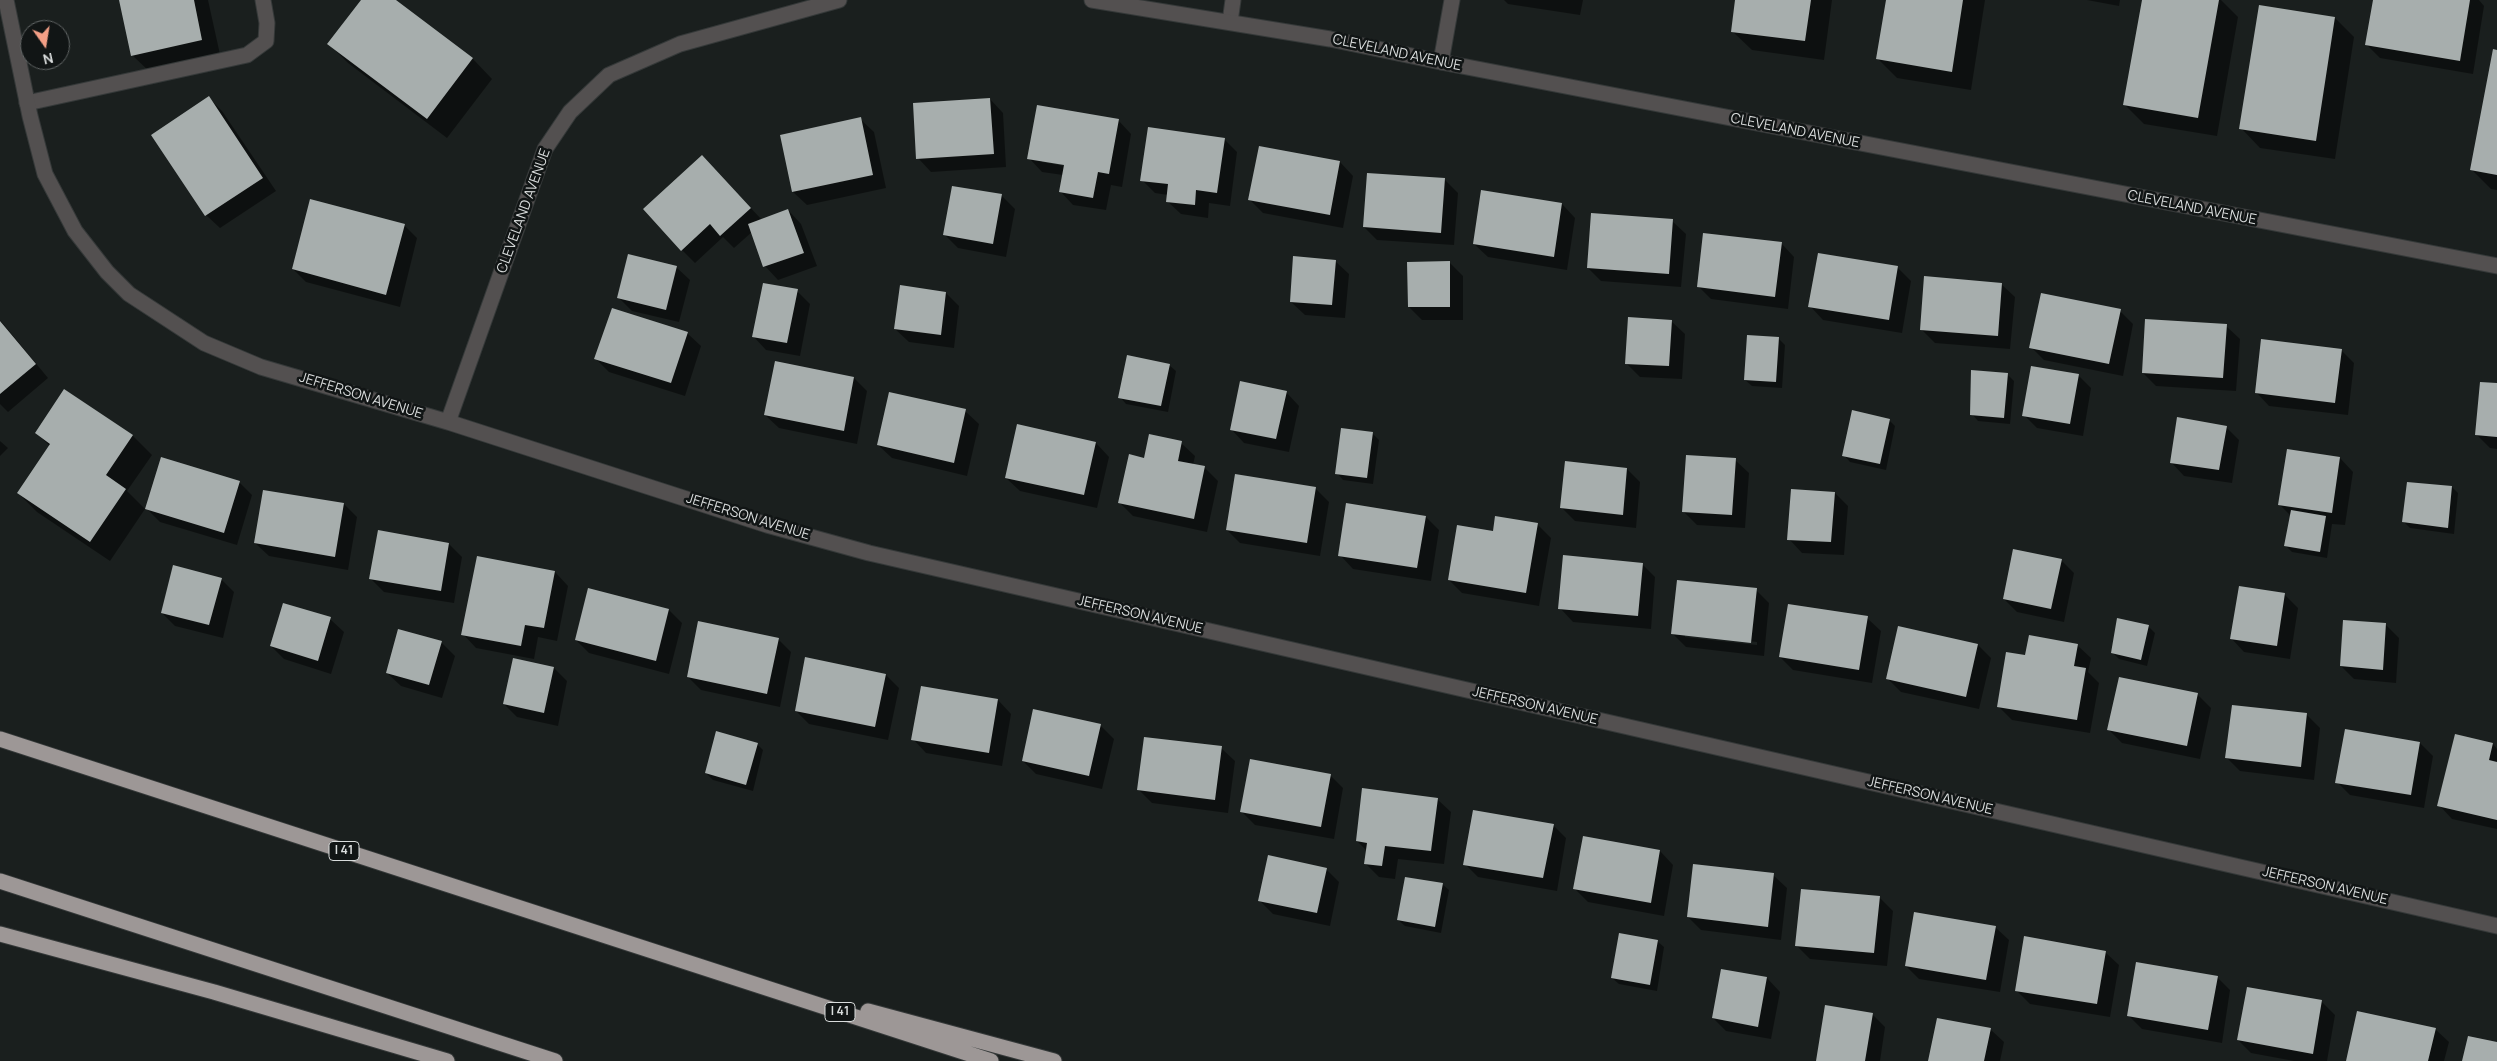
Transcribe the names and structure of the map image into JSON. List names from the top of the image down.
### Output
{
  "streets": {
    "highway": ["I 41"],
    "street": ["CLEVELAND AVENUE", "JEFFERSON AVENUE"]
  },
  "crossings": [
    ["CLEVELAND AVENUE", "JEFFERSON AVENUE"]
  ],
  "north": "bottom"
}
